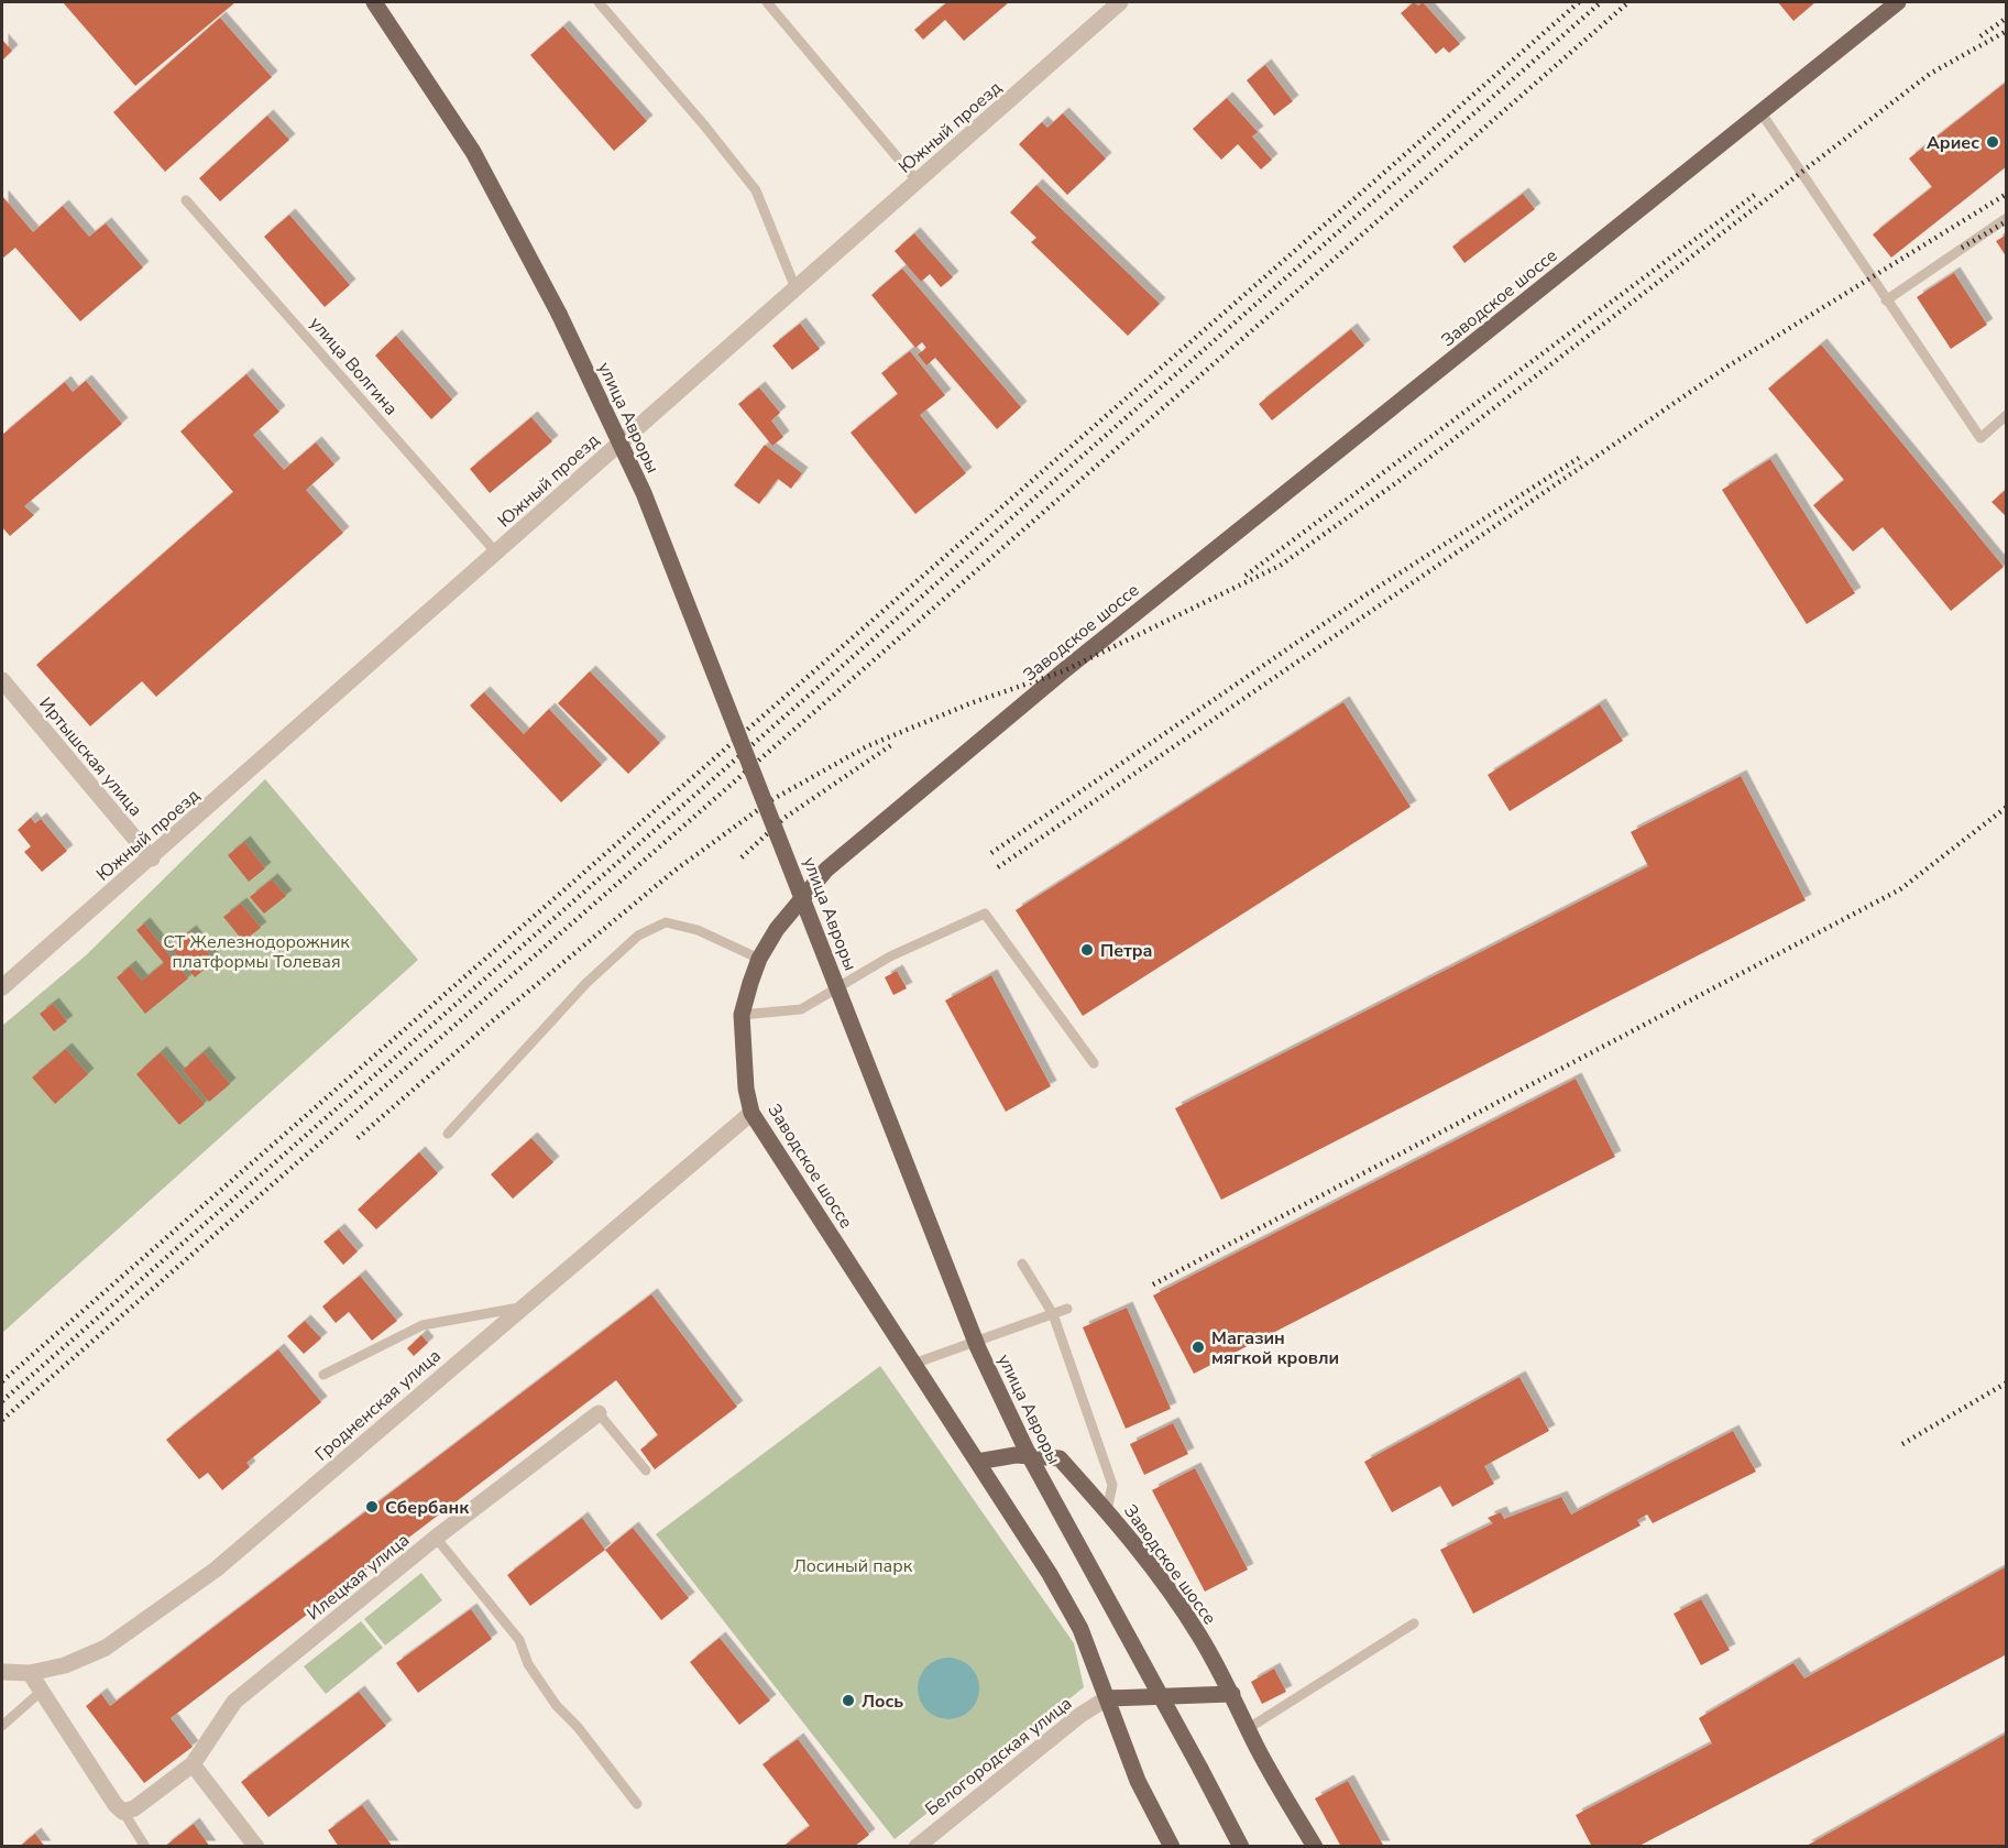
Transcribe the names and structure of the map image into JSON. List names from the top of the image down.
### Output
{
  "streets": {
    "main road": ["Заводское шоссе", "улица Авроры"],
    "street": [
      "Южный проезд",
      "Иртышская улица",
      "Гродненская улица",
      "Илецкая улица",
      "Белогородская улица"
    ],
    "lane": ["улица Волгина"]
  },
  "crossings": [
    ["Южный проезд", "улица Волгина"],
    ["Южный проезд", "Иртышская улица"],
    ["Заводское шоссе", "Гродненская улица"],
    ["Заводское шоссе", "Белогородская улица"]
  ],
  "parks": ["СТ Железнодорожник платформы Толевая", "Лосиный парк"],
  "places": [
    "Ариес",
    "Петра",
    "Магазин мягкой кровли",
    "Сбербанк",
    "Лось"
  ]
}
